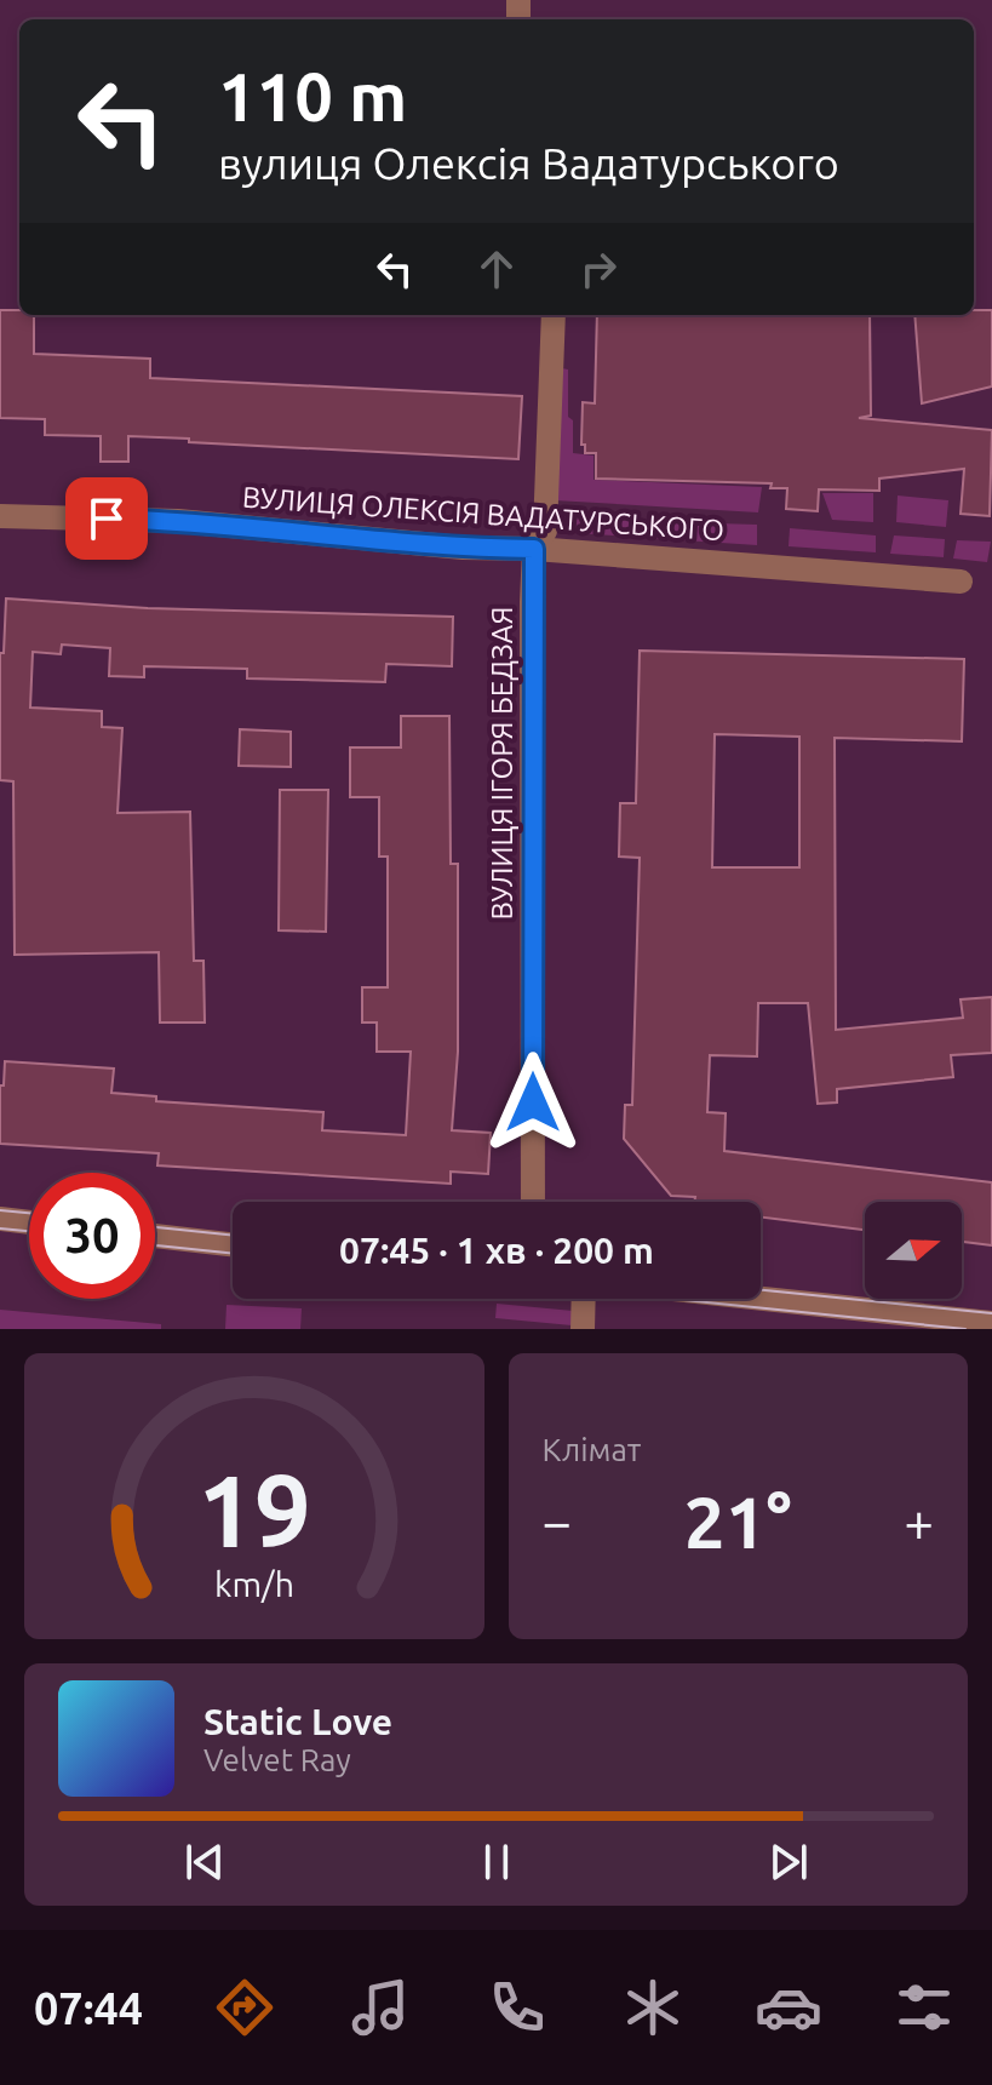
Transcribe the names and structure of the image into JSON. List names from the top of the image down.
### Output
{
  "streets": {
    "street": ["ВУЛИЦЯ ОЛЕКСІЯ ВАДАТУРСЬКОГО", "ВУЛИЦЯ ІГОРЯ БЕДЗАЯ"]
  },
  "crossings": [
    ["ВУЛИЦЯ ОЛЕКСІЯ ВАДАТУРСЬКОГО", "ВУЛИЦЯ ІГОРЯ БЕДЗАЯ"]
  ],
  "north": "right",
  "page": {
    "turn": ["110 m", "вулиця Олексія Вадатурського"],
    "limit": "30",
    "trip": "07:45 · 1 хв · 200 m",
    "tile": "Клімат",
    "heat": ["−", "21°", "+"],
    "song": ["Static Love", "Velvet Ray"],
    "tabs": "07:44",
    "gauge": ["19", "km/h"]
  }
}
